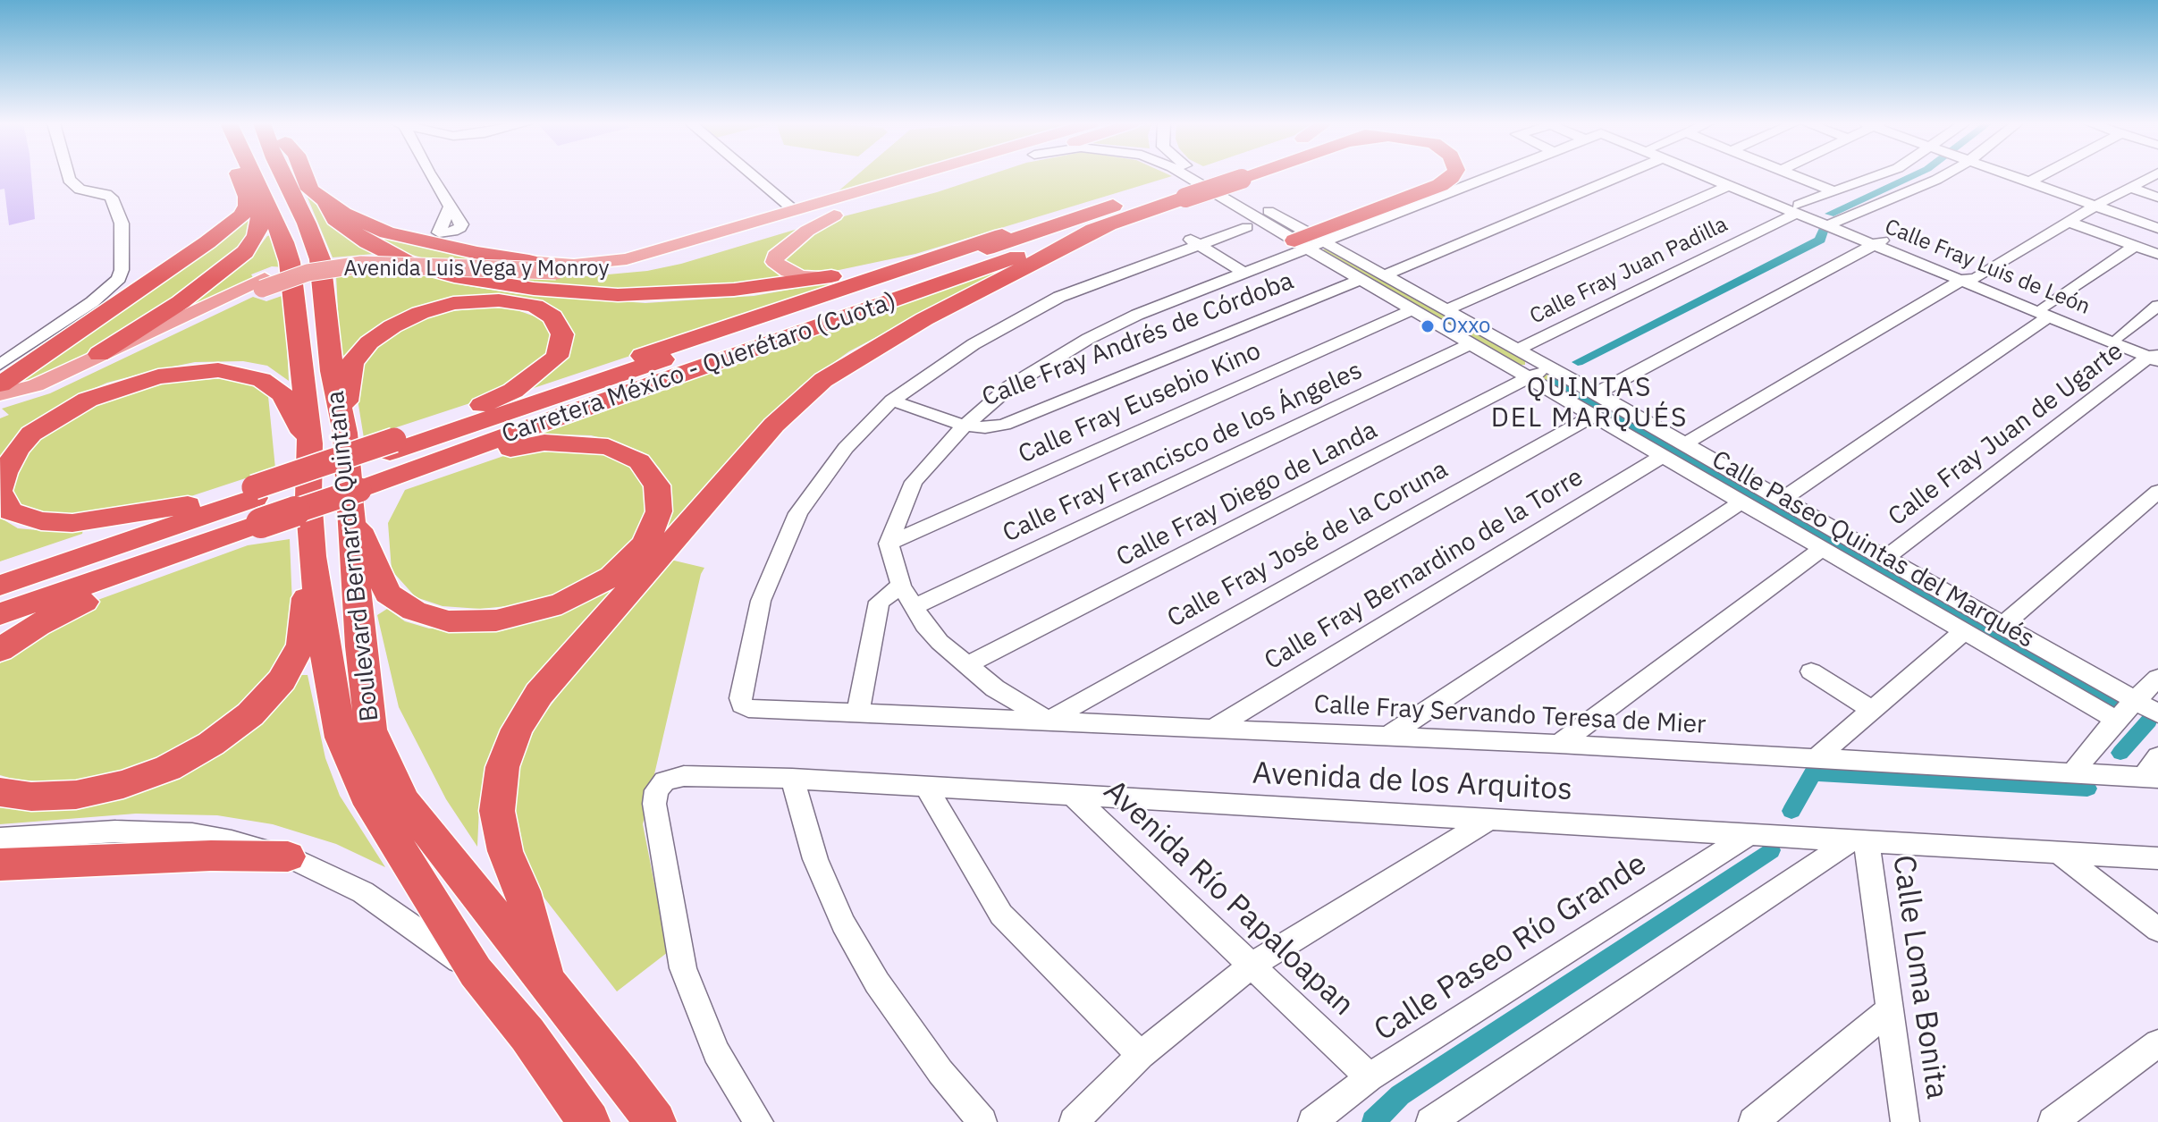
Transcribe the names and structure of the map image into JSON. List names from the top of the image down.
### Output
{
  "streets": {
    "highway": ["Carretera México - Querétaro (Cuota)", "Boulevard Bernardo Quintana"],
    "main road": ["Avenida Luis Vega y Monroy"],
    "street": [
      "Calle Fray Luis de León",
      "Calle Fray Juan Padilla",
      "Calle Fray Andrés de Córdoba",
      "Calle Fray Eusebio Kino",
      "Calle Fray Juan de Ugarte",
      "Calle Fray Francisco de los Ángeles",
      "Calle Fray Diego de Landa",
      "Calle Fray José de la Coruna",
      "Calle Paseo Quintas del Marqués",
      "Calle Fray Bernardino de la Torre",
      "Calle Fray Servando Teresa de Mier",
      "Avenida de los Arquitos",
      "Avenida Río Papaloapan",
      "Calle Paseo Río Grande",
      "Calle Loma Bonita"
    ]
  },
  "crossings": [
    ["Calle Fray Luis de León", "Calle Fray Juan Padilla"],
    ["Calle Fray Luis de León", "Calle Fray Juan de Ugarte"],
    ["Calle Fray Juan Padilla", "Calle Paseo Quintas del Marqués"],
    ["Calle Fray Andrés de Córdoba", "Calle Paseo Quintas del Marqués"],
    ["Calle Fray Andrés de Córdoba", "Calle Fray Servando Teresa de Mier"],
    ["Carretera México - Querétaro (Cuota)", "Boulevard Bernardo Quintana"],
    ["Calle Fray Eusebio Kino", "Calle Paseo Quintas del Marqués"],
    ["Calle Fray Juan de Ugarte", "Calle Paseo Quintas del Marqués"],
    ["Calle Fray Francisco de los Ángeles", "Calle Paseo Quintas del Marqués"],
    ["Calle Fray Diego de Landa", "Calle Paseo Quintas del Marqués"],
    ["Calle Fray José de la Coruna", "Calle Paseo Quintas del Marqués"],
    ["Calle Fray José de la Coruna", "Calle Fray Servando Teresa de Mier"],
    ["Calle Paseo Quintas del Marqués", "Calle Fray Bernardino de la Torre"],
    ["Calle Fray Bernardino de la Torre", "Calle Fray Servando Teresa de Mier"],
    ["Avenida de los Arquitos", "Avenida Río Papaloapan"],
    ["Avenida de los Arquitos", "Calle Paseo Río Grande"],
    ["Avenida de los Arquitos", "Calle Loma Bonita"],
    ["Avenida Río Papaloapan", "Calle Paseo Río Grande"]
  ],
  "districts": ["QUINTAS DEL MARQUÉS"],
  "places": ["Oxxo"]
}
